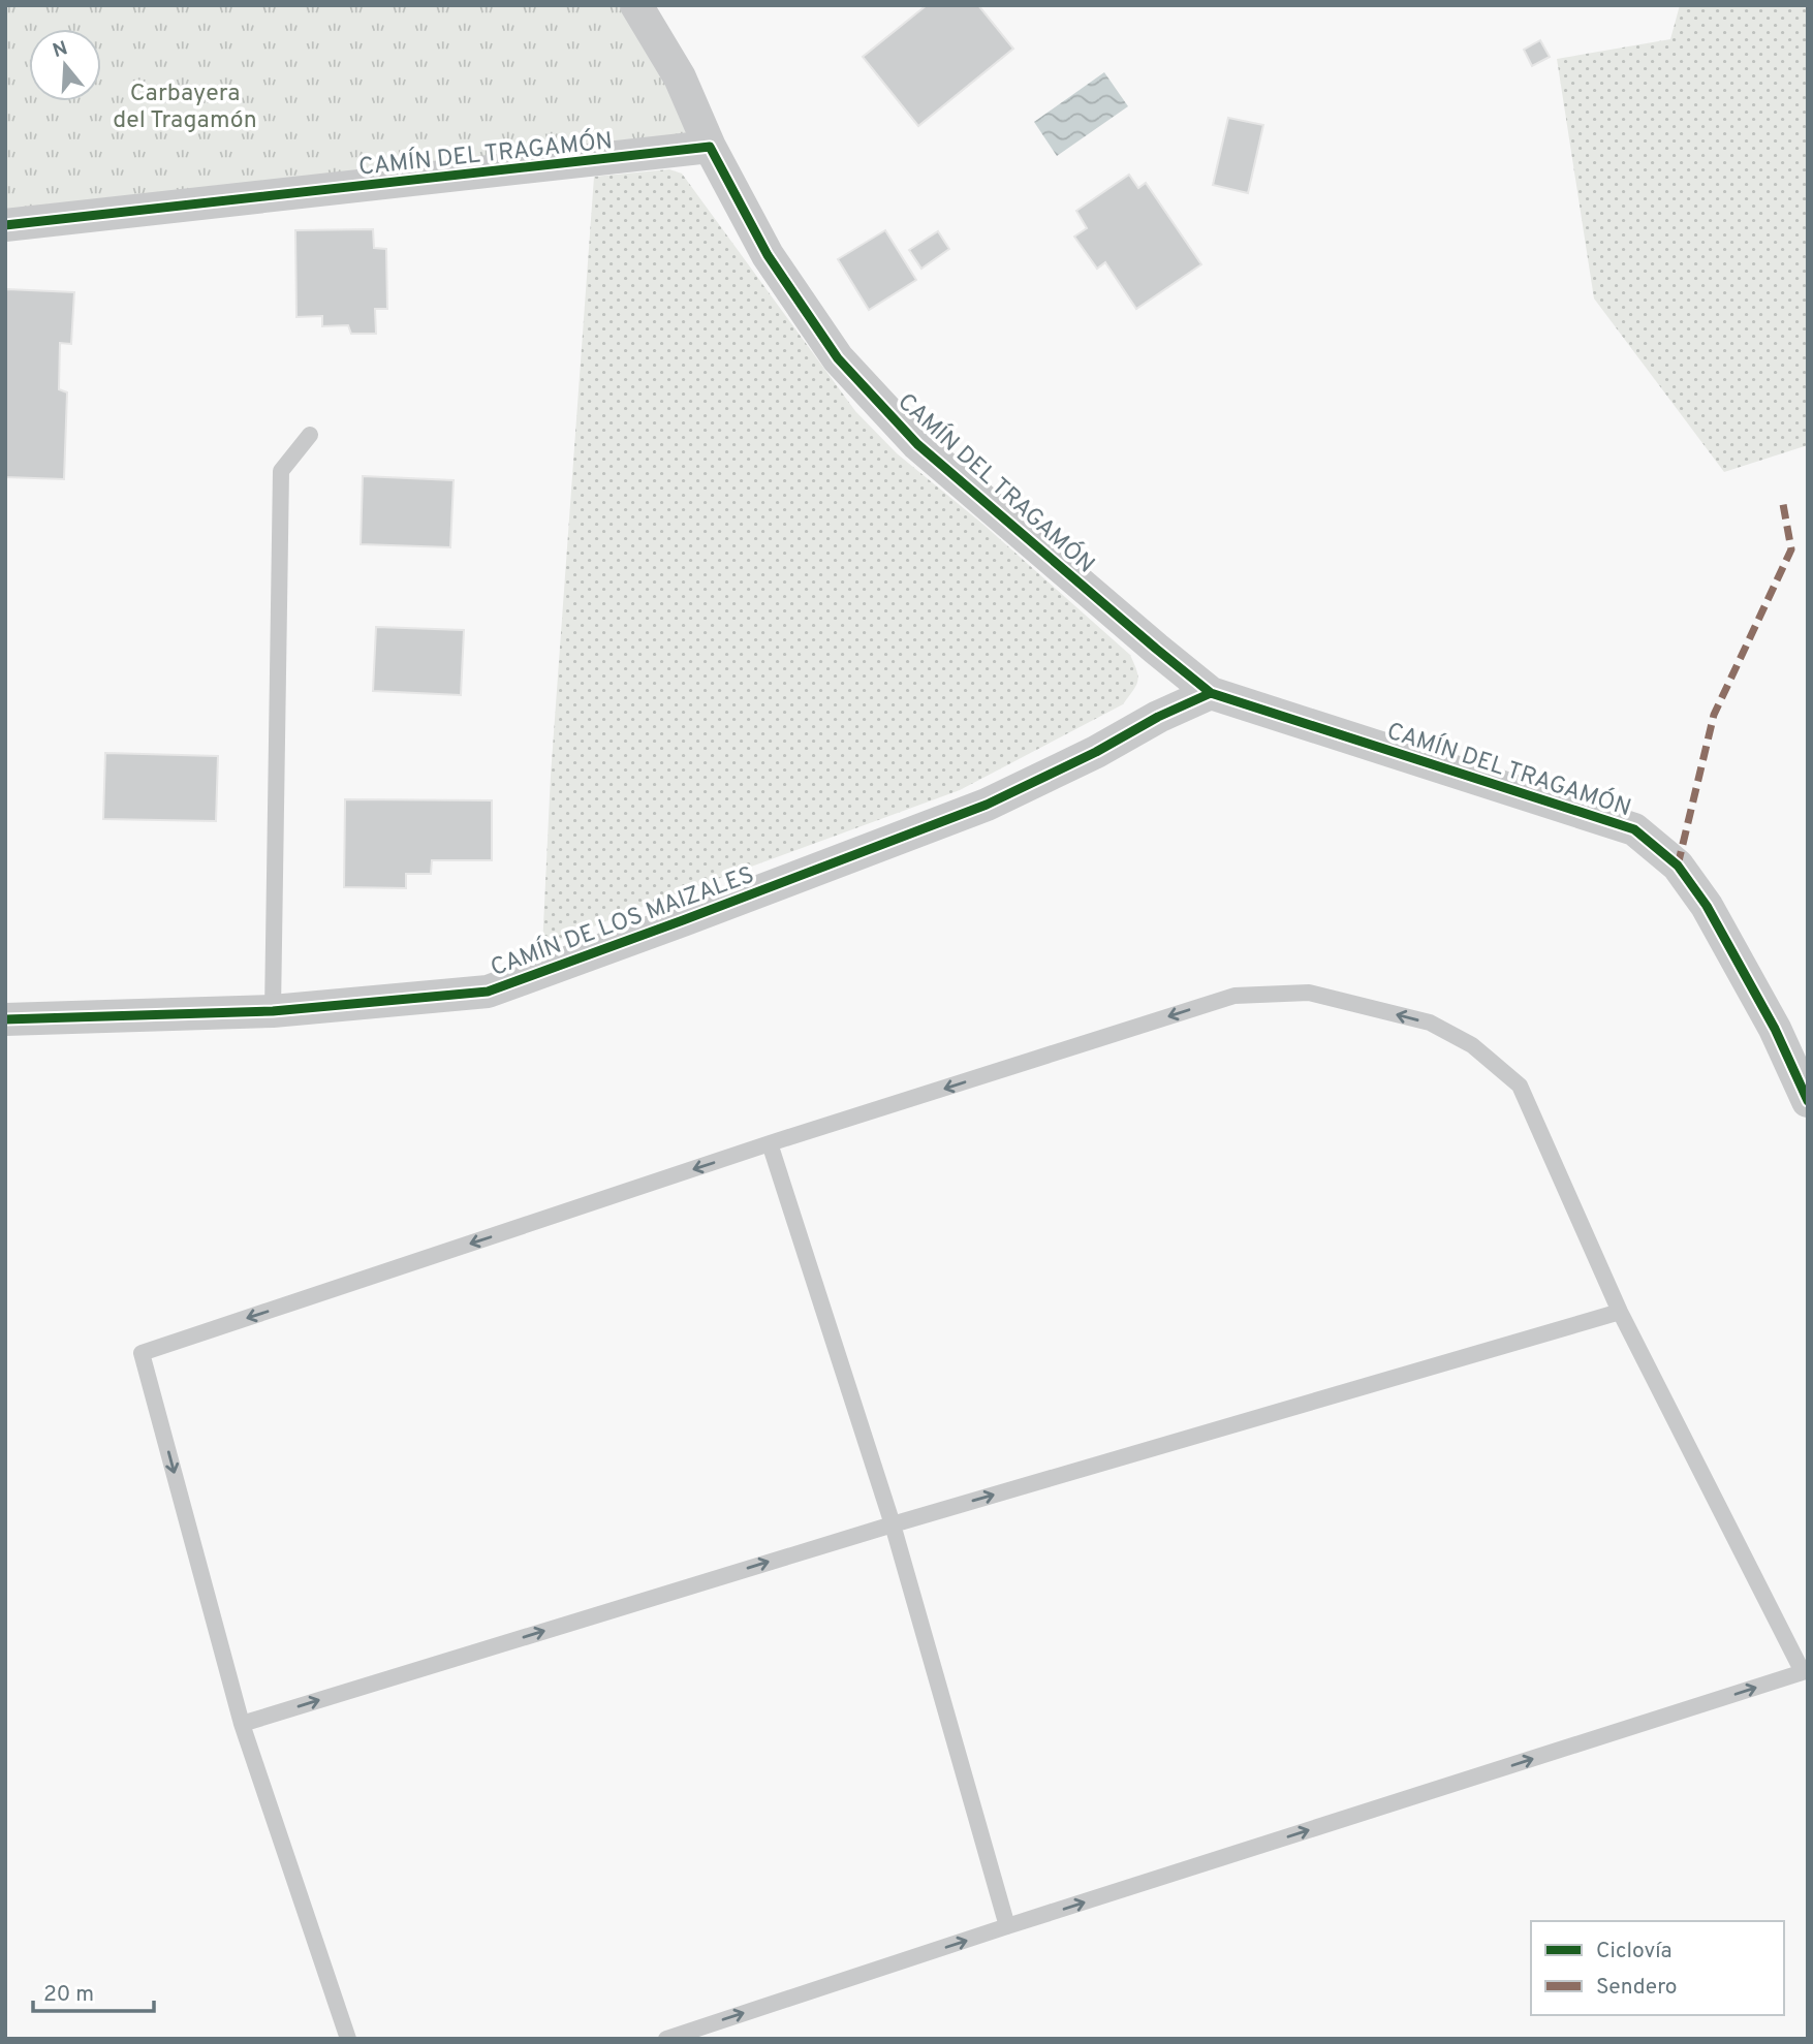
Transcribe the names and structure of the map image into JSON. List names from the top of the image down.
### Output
{
  "streets": {
    "street": ["CAMÍN DEL TRAGAMÓN", "CAMÍN DE LOS MAIZALES"]
  },
  "crossings": [
    ["CAMÍN DEL TRAGAMÓN", "CAMÍN DE LOS MAIZALES"]
  ],
  "parks": ["Carbayera del Tragamón"],
  "legend": ["Ciclovía", "Sendero"],
  "scale_bar": "20 m",
  "north": "top"
}
